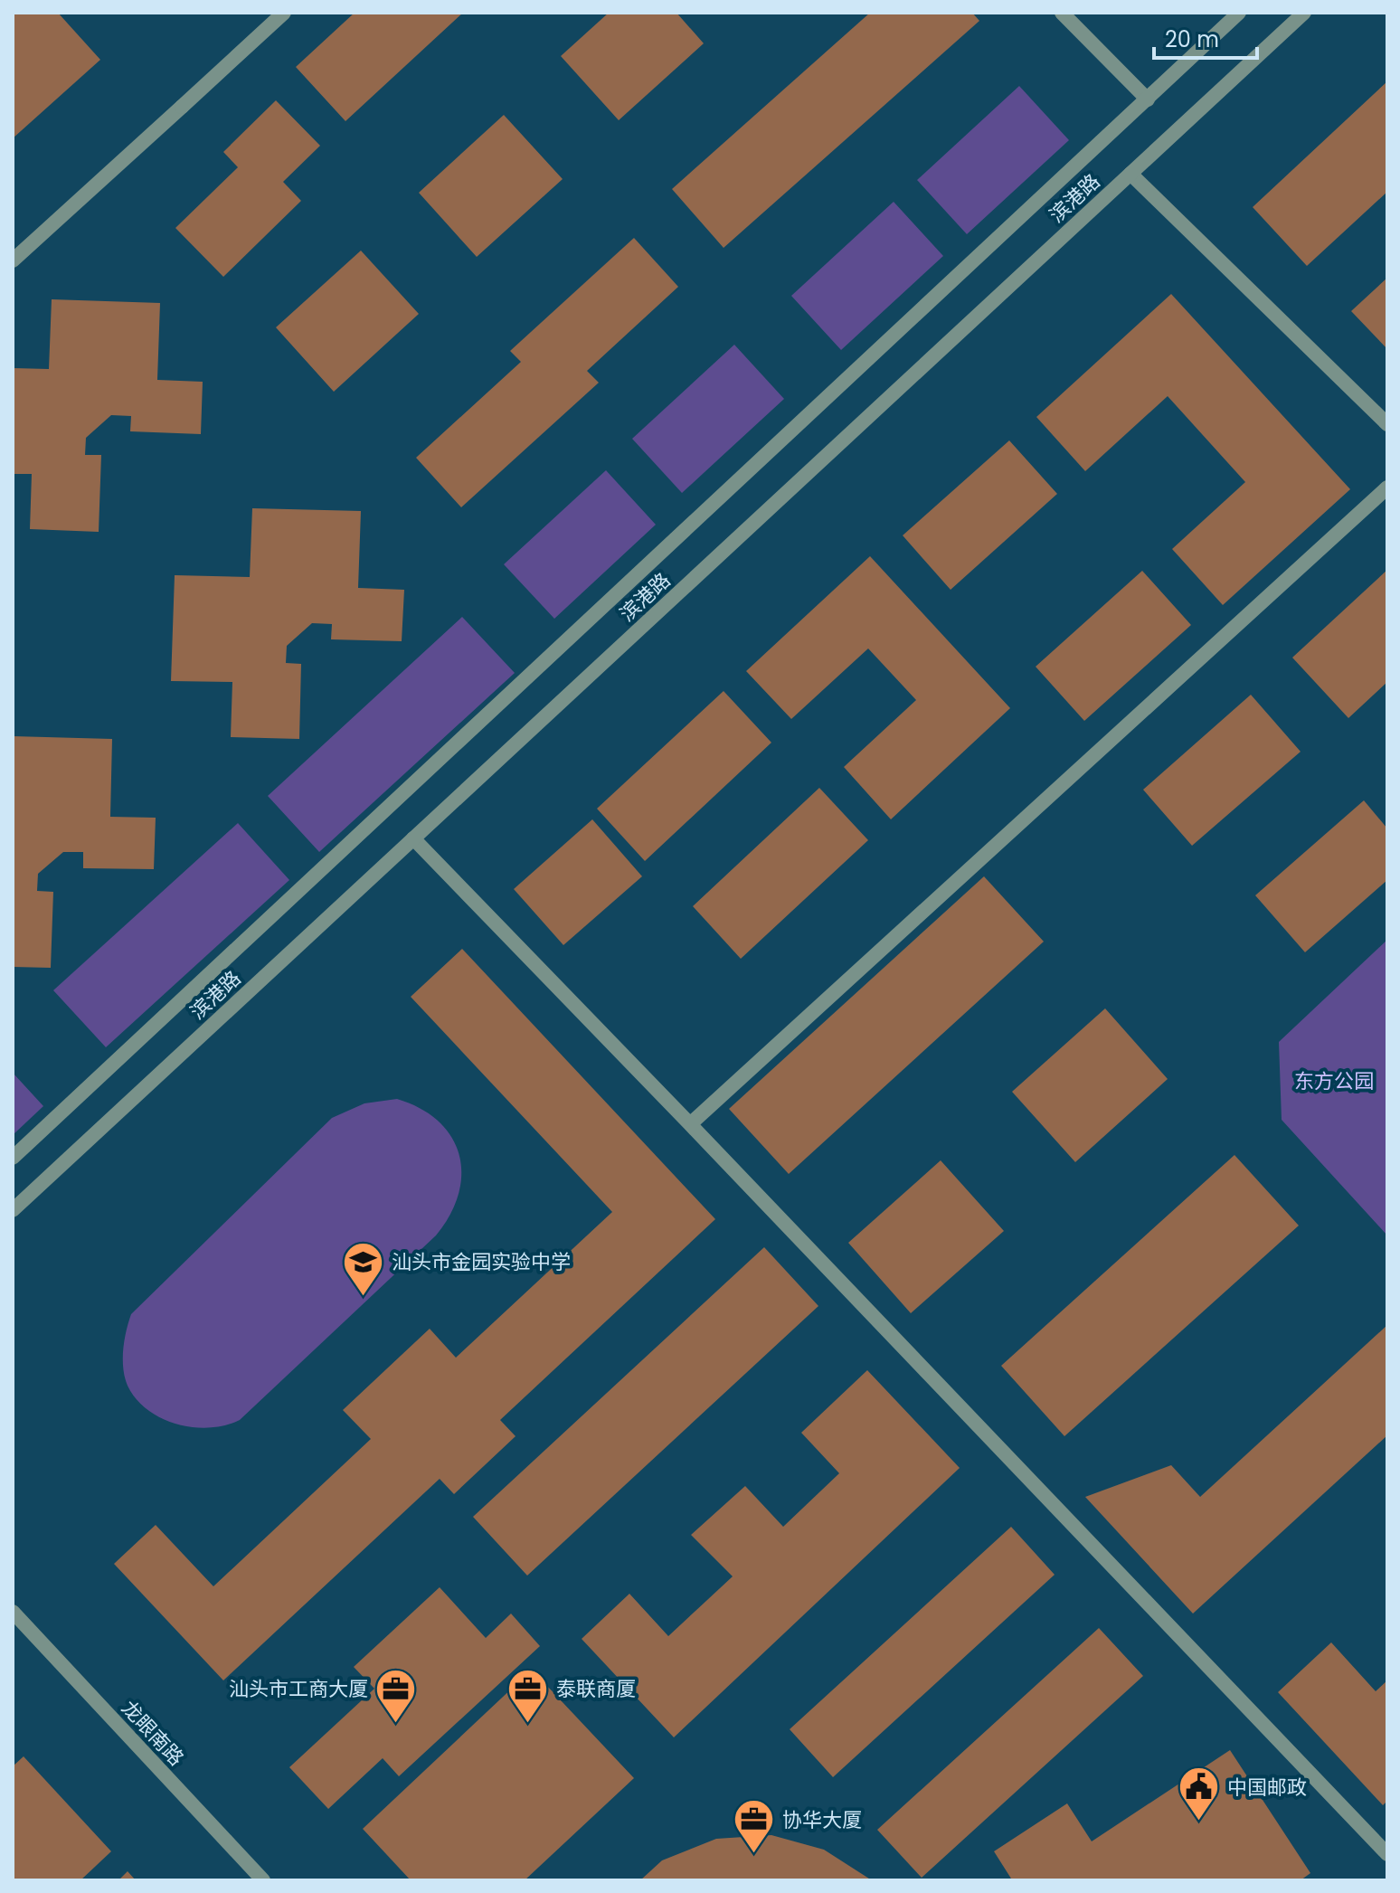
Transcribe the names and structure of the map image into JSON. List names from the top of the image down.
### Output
{
  "streets": {
    "street": ["滨港路", "龙眼南路"]
  },
  "parks": ["东方公园"],
  "places": {
    "school or university": ["汕头市金园实验中学"],
    "office": ["汕头市工商大厦", "泰联商厦", "协华大厦"],
    "public building": ["中国邮政"]
  },
  "scale_bar": "20 m"
}
